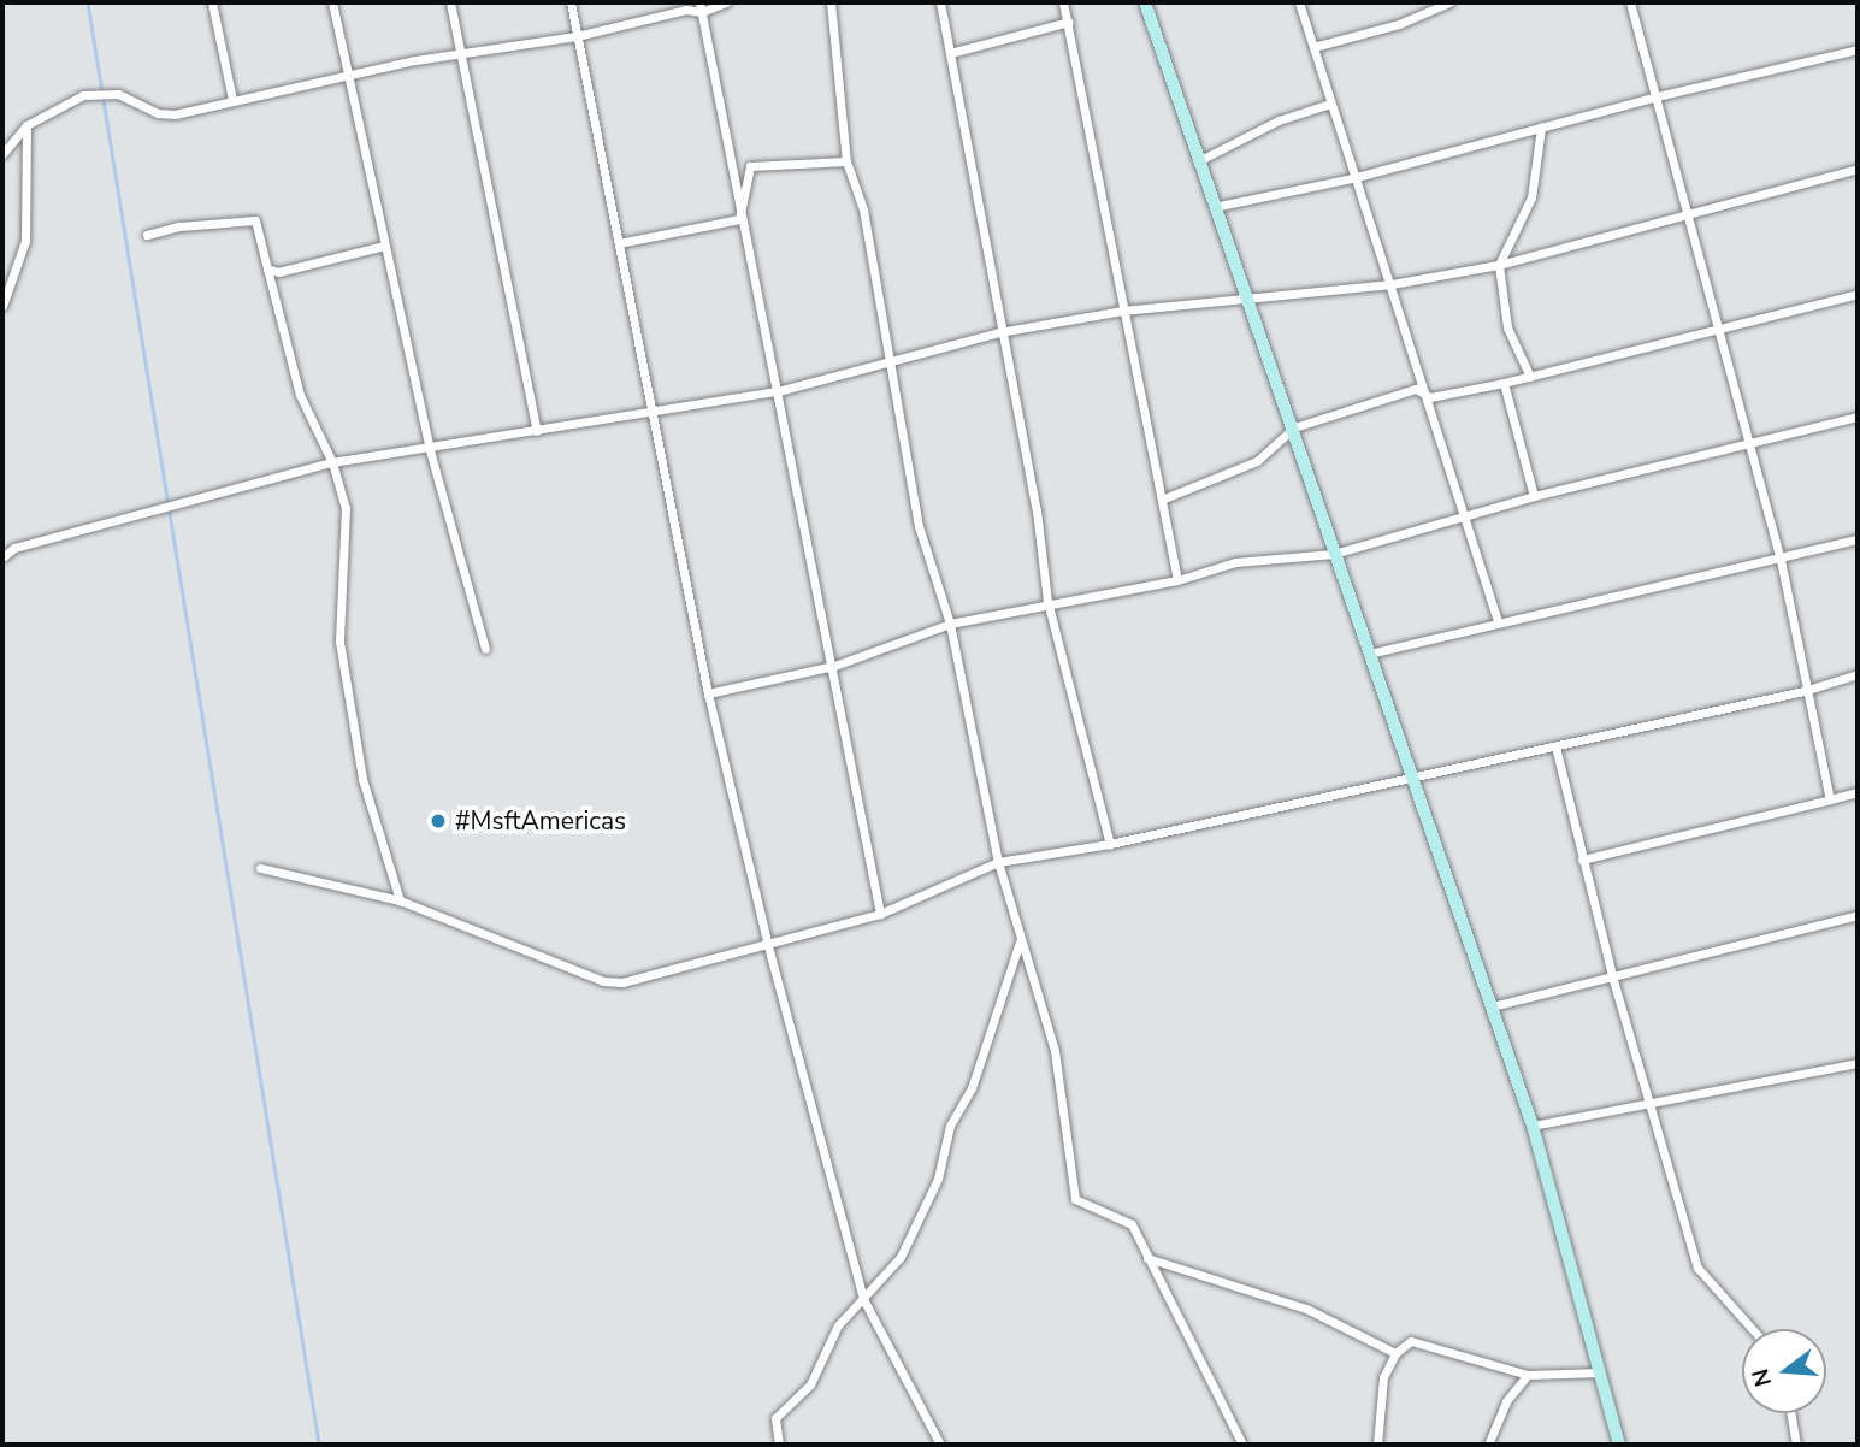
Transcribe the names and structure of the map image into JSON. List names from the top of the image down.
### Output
{
  "places": ["#MsftAmericas"],
  "north": "left"
}
